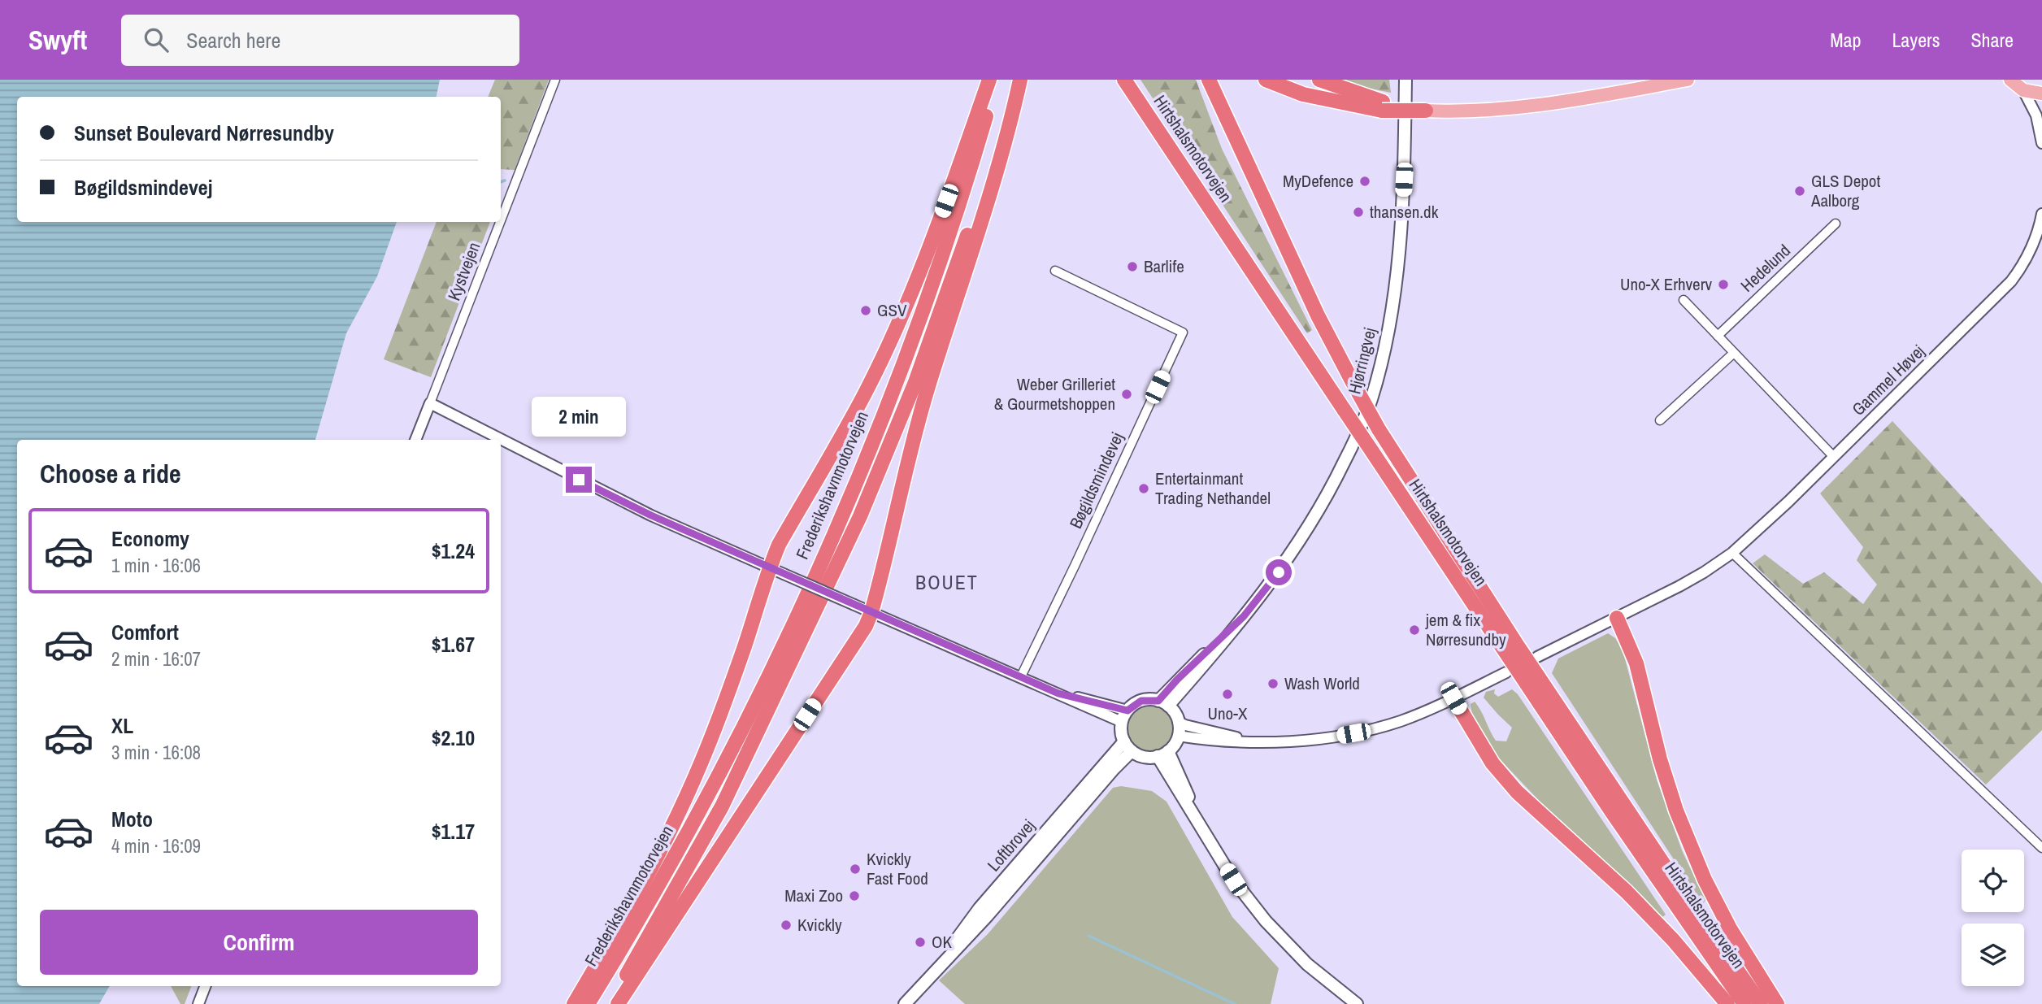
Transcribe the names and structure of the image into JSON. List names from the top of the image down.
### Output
{
  "streets": {
    "highway": ["Hirtshalsmotorvejen", "Frederikshavnmotorvejen"],
    "main road": ["Hjørringvej", "Loftbrovej"],
    "street": [
      "Hedelund",
      "Kystvejen",
      "Gammel Høvej",
      "Bøgildsmindevej"
    ]
  },
  "crossings": [
    ["Hjørringvej", "Loftbrovej"]
  ],
  "districts": ["BOUET"],
  "places": [
    "MyDefence",
    "GLS Depot Aalborg",
    "thansen.dk",
    "Barlife",
    "Uno-X Erhverv",
    "GSV",
    "Weber Grilleriet & Gourmetshoppen",
    "Entertainmant Trading Nethandel",
    "jem & fix Nørresundby",
    "Wash World",
    "Uno-X",
    "Kvickly Fast Food",
    "Maxi Zoo",
    "Kvickly",
    "OK"
  ],
  "page": {
    "header": "Swyft",
    "search": "Search here",
    "nav": ["Map", "Layers", "Share"],
    "banner": ["Sunset Boulevard Nørresundby", "Bøgildsmindevej"],
    "bubble": "2 min",
    "heading": "Choose a ride",
    "list": [
      {
        "name": "Economy",
        "note": "1 min · 16:06",
        "value": "$1.24"
      },
      {
        "name": "Comfort",
        "note": "2 min · 16:07",
        "value": "$1.67"
      },
      {
        "name": "XL",
        "note": "3 min · 16:08",
        "value": "$2.10"
      },
      {
        "name": "Moto",
        "note": "4 min · 16:09",
        "value": "$1.17"
      }
    ],
    "buttons": "Confirm"
  }
}
